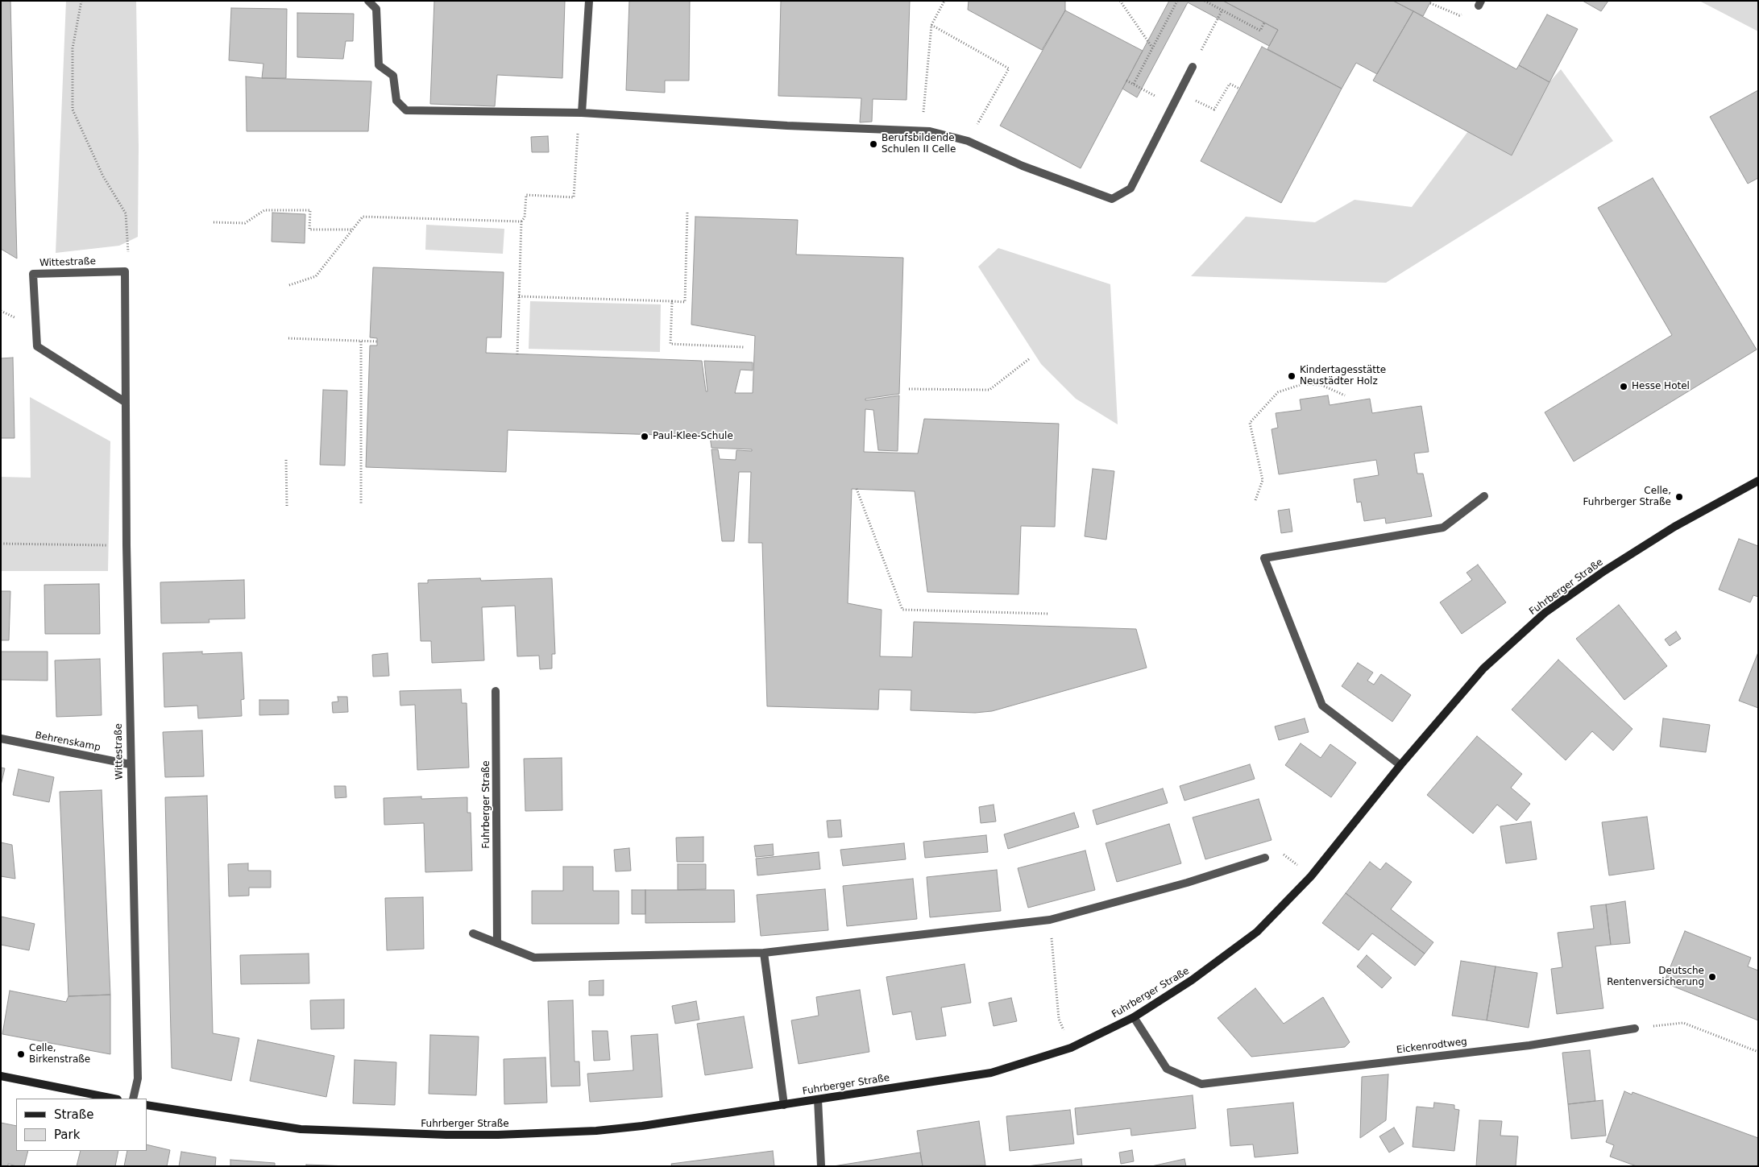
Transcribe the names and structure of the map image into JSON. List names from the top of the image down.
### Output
{
  "streets": {
    "main road": ["Fuhrberger Straße"],
    "street": ["Wittestraße", "Behrenskamp", "Eickenrodtweg"]
  },
  "crossings": [
    ["Wittestraße", "Behrenskamp"],
    ["Fuhrberger Straße", "Eickenrodtweg"]
  ],
  "places": [
    "Berufsbildende Schulen II Celle",
    "Kindertagesstätte Neustädter Holz",
    "Hesse Hotel",
    "Paul-Klee-Schule",
    "Celle, Fuhrberger Straße",
    "Deutsche Rentenversicherung",
    "Celle, Birkenstraße"
  ],
  "legend": ["Straße", "Park"]
}
